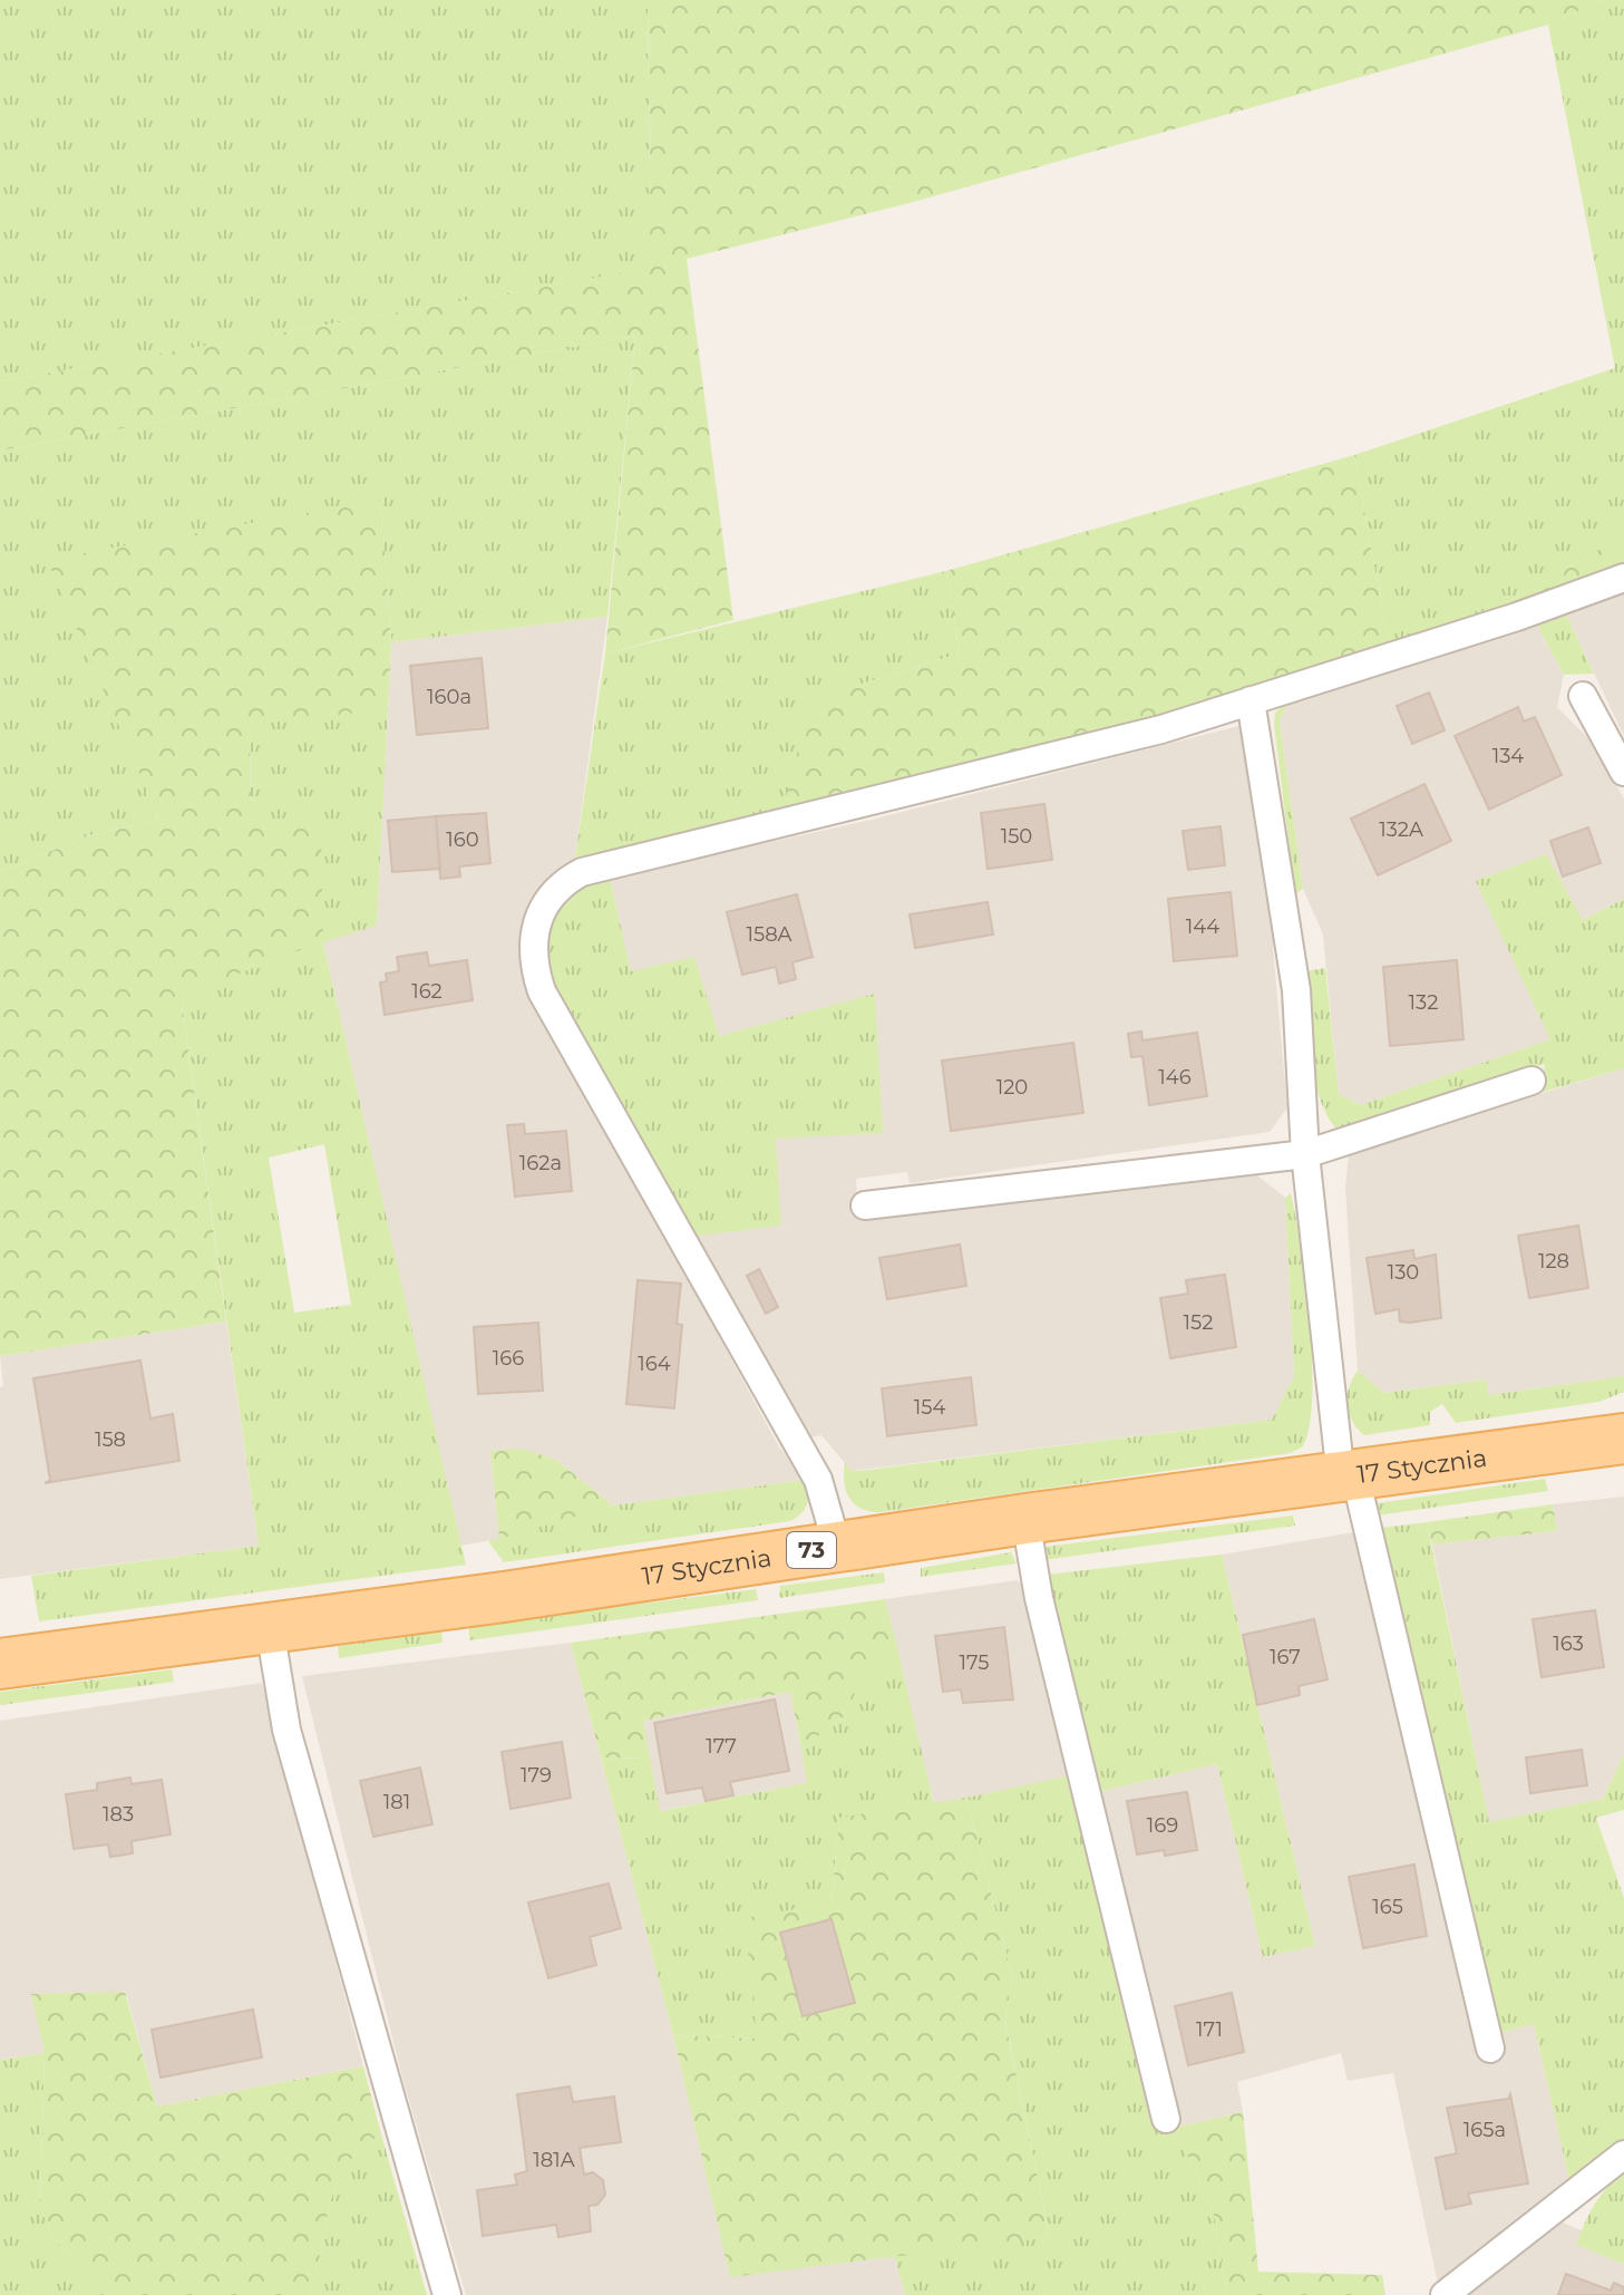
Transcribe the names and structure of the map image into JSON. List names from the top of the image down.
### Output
{
  "streets": {
    "main road": ["17 Stycznia", "73"]
  },
  "house_numbers": [
    "160a",
    "134",
    "132A",
    "150",
    "160",
    "144",
    "158A",
    "162",
    "132",
    "146",
    "120",
    "162a",
    "128",
    "130",
    "152",
    "166",
    "164",
    "154",
    "158",
    "163",
    "167",
    "175",
    "177",
    "179",
    "181",
    "183",
    "169",
    "165",
    "171",
    "165a",
    "181A"
  ]
}
